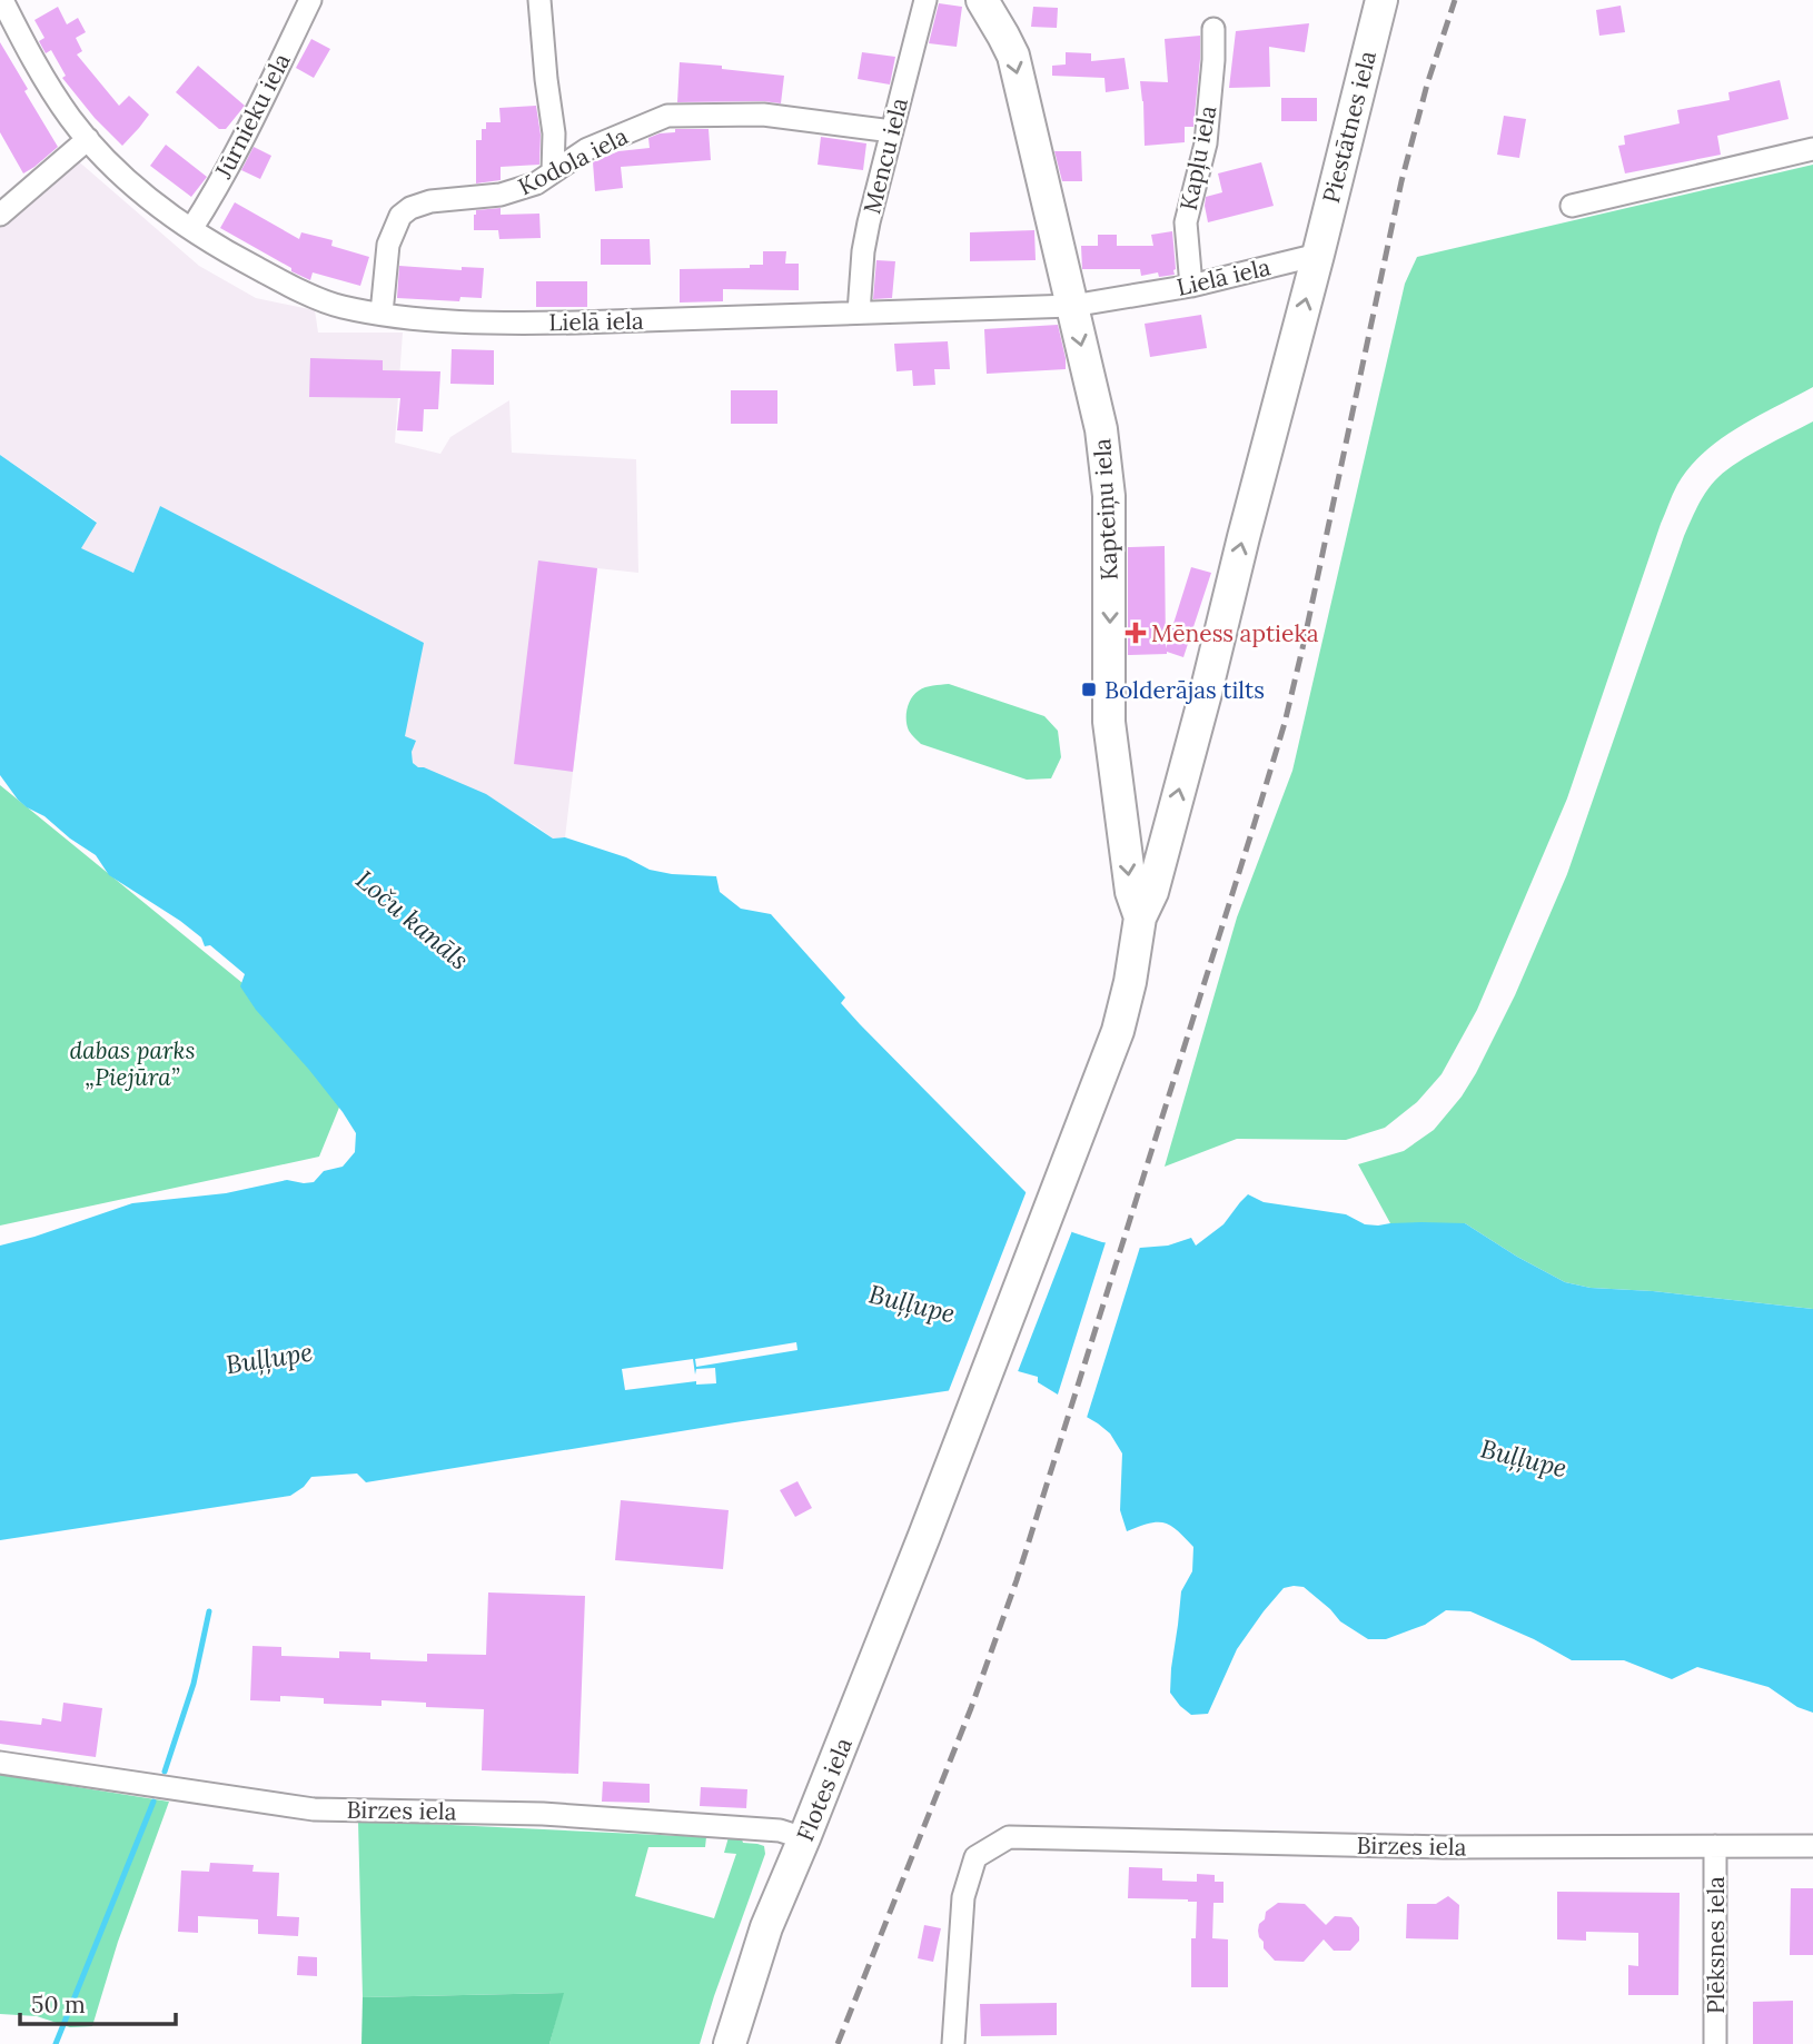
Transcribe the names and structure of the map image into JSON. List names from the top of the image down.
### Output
{
  "streets": {
    "street": [
      "Jūrnieku iela",
      "Piestātnes iela",
      "Mencu iela",
      "Kapļu iela",
      "Kodola iela",
      "Lielā iela",
      "Kapteiņu iela",
      "Flotes iela",
      "Birzes iela",
      "Plēksnes iela"
    ]
  },
  "crossings": [
    ["Jūrnieku iela", "Lielā iela"],
    ["Piestātnes iela", "Lielā iela"],
    ["Piestātnes iela", "Kapteiņu iela"],
    ["Mencu iela", "Kodola iela"],
    ["Mencu iela", "Lielā iela"],
    ["Kapļu iela", "Lielā iela"],
    ["Kodola iela", "Lielā iela"],
    ["Lielā iela", "Kapteiņu iela"],
    ["Kapteiņu iela", "Flotes iela"],
    ["Flotes iela", "Birzes iela"],
    ["Birzes iela", "Plēksnes iela"]
  ],
  "one_way": ["Piestātnes iela", "Kapteiņu iela"],
  "water": ["Loču kanāls", "Buļļupe"],
  "parks": ["dabas parks „Piejūra”"],
  "places": {
    "health": ["Mēness aptieka"],
    "transit": ["Bolderājas tilts"]
  },
  "scale_bar": "50 m"
}
